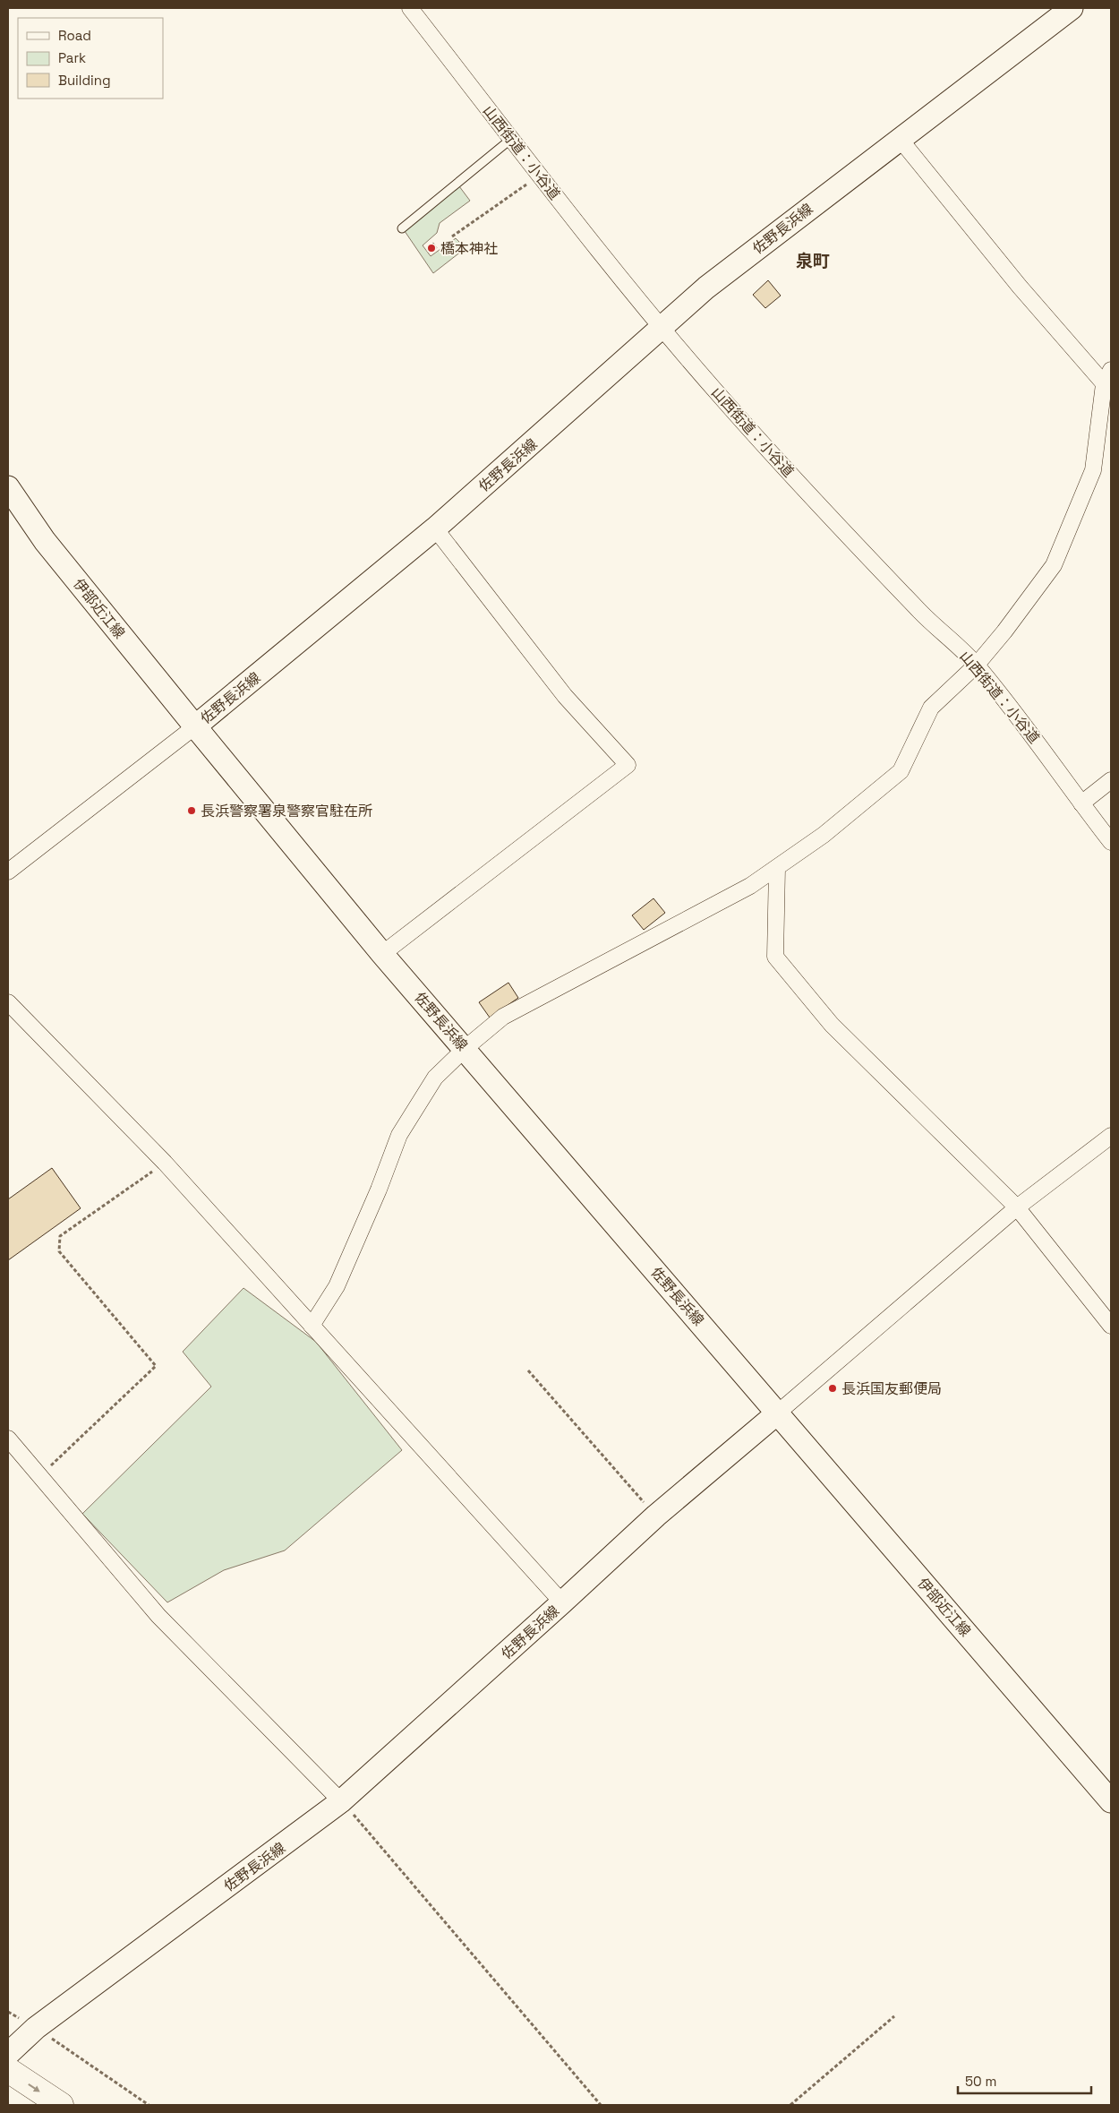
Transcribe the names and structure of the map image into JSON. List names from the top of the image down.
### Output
{
  "streets": {
    "main road": ["佐野長浜線", "伊部近江線"],
    "street": ["山西街道：小谷道"]
  },
  "crossings": [
    ["山西街道：小谷道", "佐野長浜線"],
    ["佐野長浜線", "伊部近江線"]
  ],
  "districts": ["泉町"],
  "places": ["橋本神社", "長浜警察署泉警察官駐在所", "長浜国友郵便局"],
  "legend": ["Road", "Park", "Building"],
  "scale_bar": "50 m"
}
